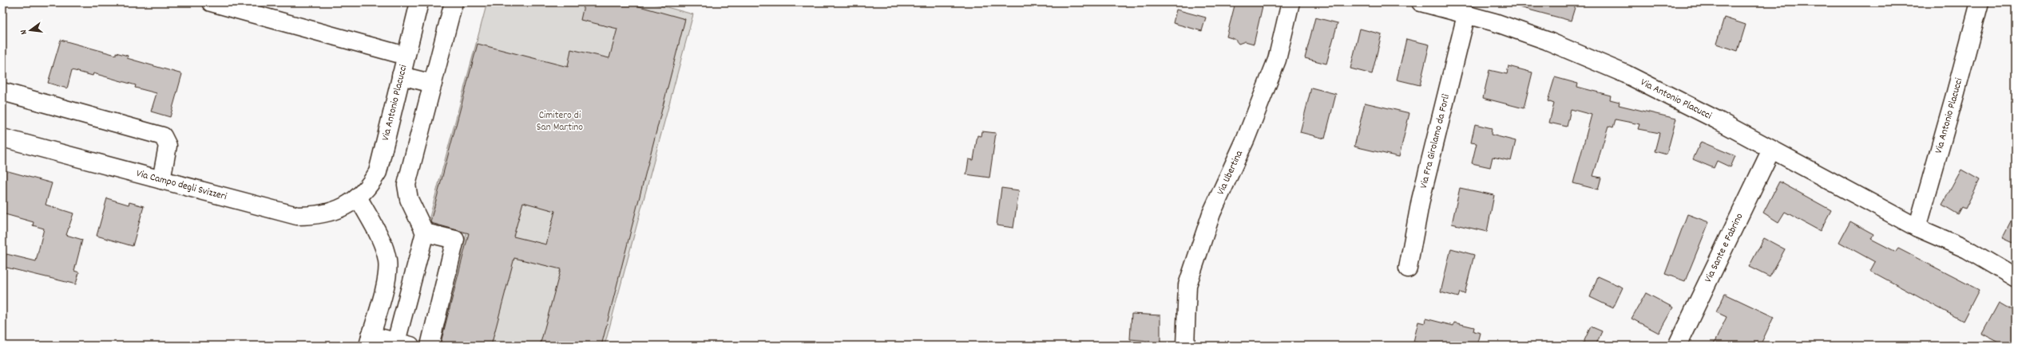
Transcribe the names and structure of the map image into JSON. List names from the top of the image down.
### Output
{
  "streets": {
    "street": [
      "Via Antonio Placucci",
      "Via Fra Girolamo da Forlì",
      "Via Ubertina",
      "Via Campo degli Svizzeri",
      "Via Sante e Fabrino"
    ]
  },
  "crossings": [
    ["Via Antonio Placucci", "Via Fra Girolamo da Forlì"],
    ["Via Antonio Placucci", "Via Campo degli Svizzeri"],
    ["Via Antonio Placucci", "Via Sante e Fabrino"]
  ],
  "parks": ["Cimitero di San Martino"],
  "north": "left"
}
